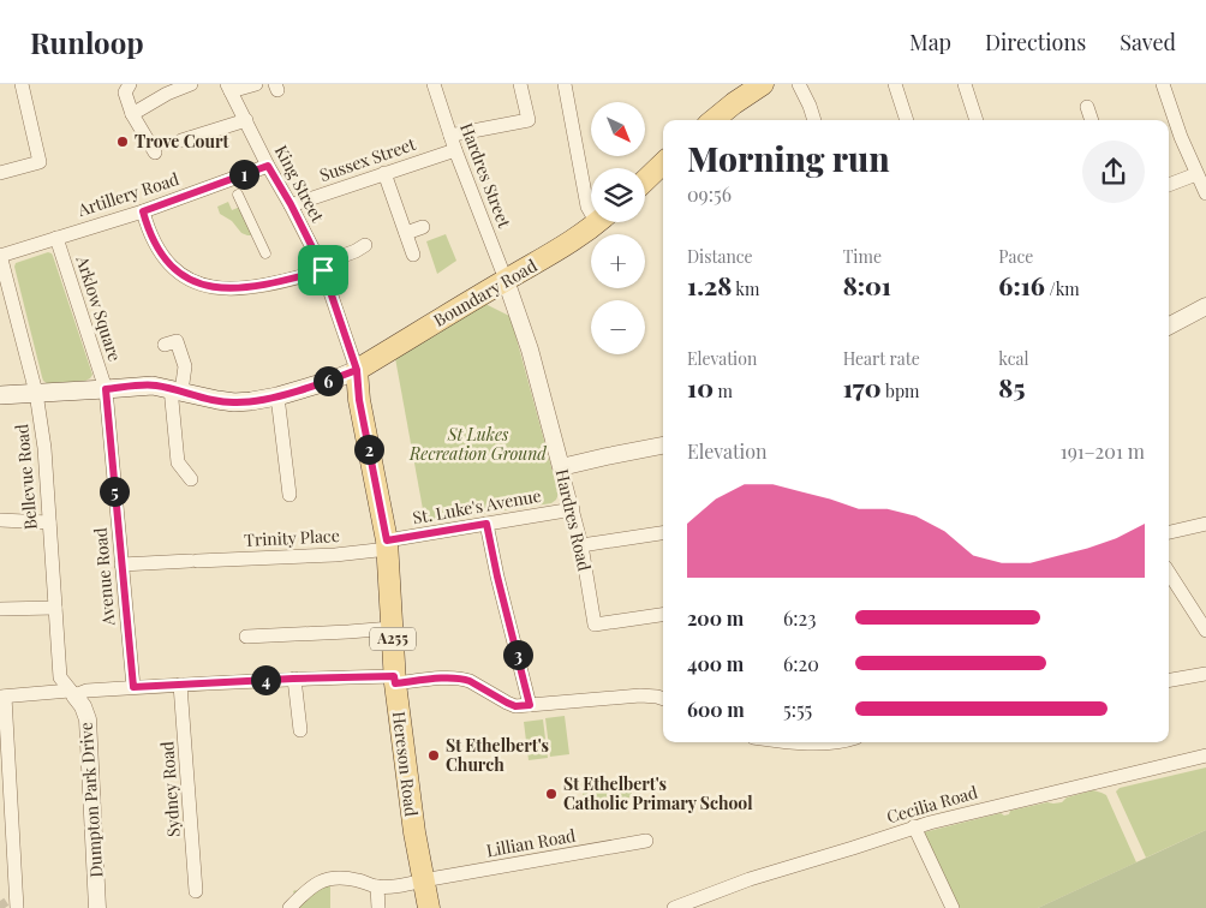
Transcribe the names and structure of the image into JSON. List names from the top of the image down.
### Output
{
  "streets": {
    "main road": ["Boundary Road", "A255", "Hereson Road"],
    "street": [
      "Sussex Street",
      "Hardres Street",
      "King Street",
      "Artillery Road",
      "Arklow Square",
      "Bellevue Road",
      "St. Luke's Avenue",
      "Hardres Road",
      "Trinity Place",
      "Avenue Road",
      "Sydney Road",
      "Dumpton Park Drive",
      "Cecilia Road",
      "Lillian Road"
    ]
  },
  "crossings": [
    ["Sussex Street", "Hardres Street"],
    ["Sussex Street", "King Street"],
    ["Hardres Street", "Boundary Road"],
    ["Hardres Street", "Hardres Road"],
    ["King Street", "Artillery Road"],
    ["King Street", "Boundary Road"],
    ["King Street", "Hereson Road"],
    ["Artillery Road", "Arklow Square"],
    ["Artillery Road", "Bellevue Road"],
    ["Boundary Road", "Hardres Road"],
    ["Boundary Road", "Hereson Road"],
    ["Arklow Square", "Avenue Road"],
    ["Bellevue Road", "Dumpton Park Drive"],
    ["St. Luke's Avenue", "Hardres Road"],
    ["St. Luke's Avenue", "Trinity Place"],
    ["St. Luke's Avenue", "Hereson Road"],
    ["Trinity Place", "Avenue Road"],
    ["Trinity Place", "Hereson Road"],
    ["Hereson Road", "Lillian Road"]
  ],
  "parks": ["St Lukes Recreation Ground"],
  "places": ["Trove Court", "St Ethelbert's Church", "St Ethelbert's Catholic Primary School"],
  "north": "bottom right",
  "page": {
    "header": "Runloop",
    "nav": ["Map", "Directions", "Saved"],
    "map_buttons": ["+", "−"],
    "heading": ["Morning run", "09:56"],
    "pins": [
      "1",
      "6",
      "2",
      "5",
      "3",
      "4"
    ],
    "stats": [
      ["Distance", "1.28 km"],
      ["Time", "8:01"],
      ["Pace", "6:16 /km"],
      ["Elevation", "10 m"],
      ["Heart rate", "170 bpm"],
      ["kcal", "85"]
    ],
    "chart": ["Elevation", "191–201 m"],
    "list": [
      {
        "name": "200 m",
        "note": "6:23"
      },
      {
        "name": "400 m",
        "note": "6:20"
      },
      {
        "name": "600 m",
        "note": "5:55"
      }
    ]
  }
}
